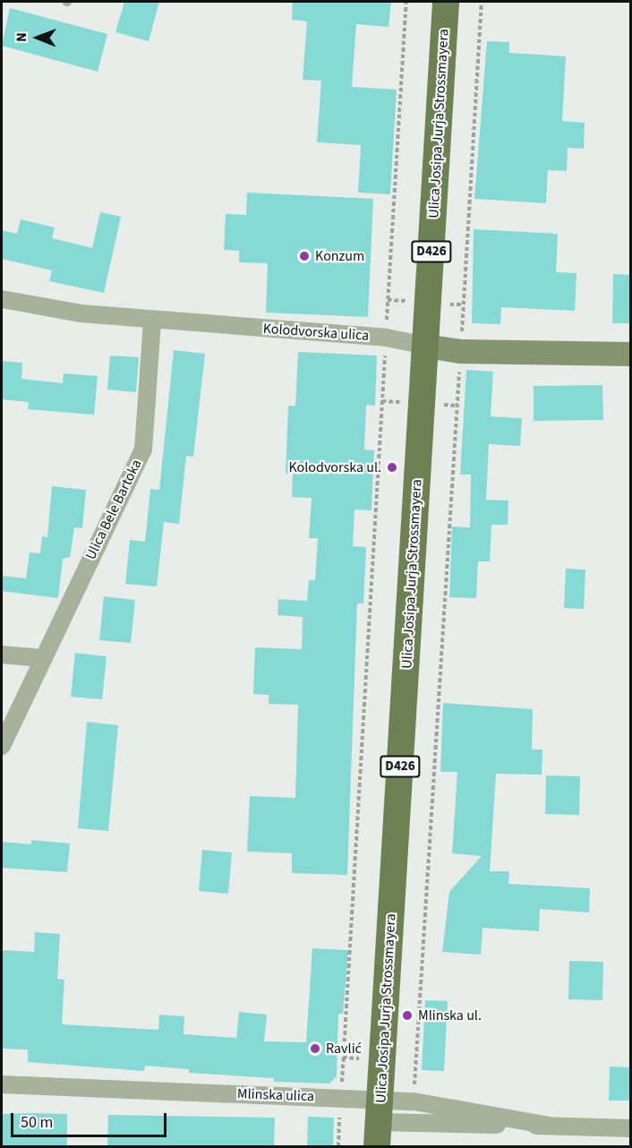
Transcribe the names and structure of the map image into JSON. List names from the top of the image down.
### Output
{
  "streets": {
    "main road": ["Ulica Josipa Jurja Strossmayera", "D426"],
    "street": ["Kolodvorska ulica", "Ulica Bele Bartoka", "Mlinska ulica"]
  },
  "crossings": [
    ["Ulica Josipa Jurja Strossmayera", "Kolodvorska ulica"],
    ["Ulica Josipa Jurja Strossmayera", "Mlinska ulica"],
    ["Kolodvorska ulica", "Ulica Bele Bartoka"]
  ],
  "places": [
    "Konzum",
    "Kolodvorska ul.",
    "Mlinska ul.",
    "Ravlić"
  ],
  "scale_bar": "50 m",
  "north": "left"
}
